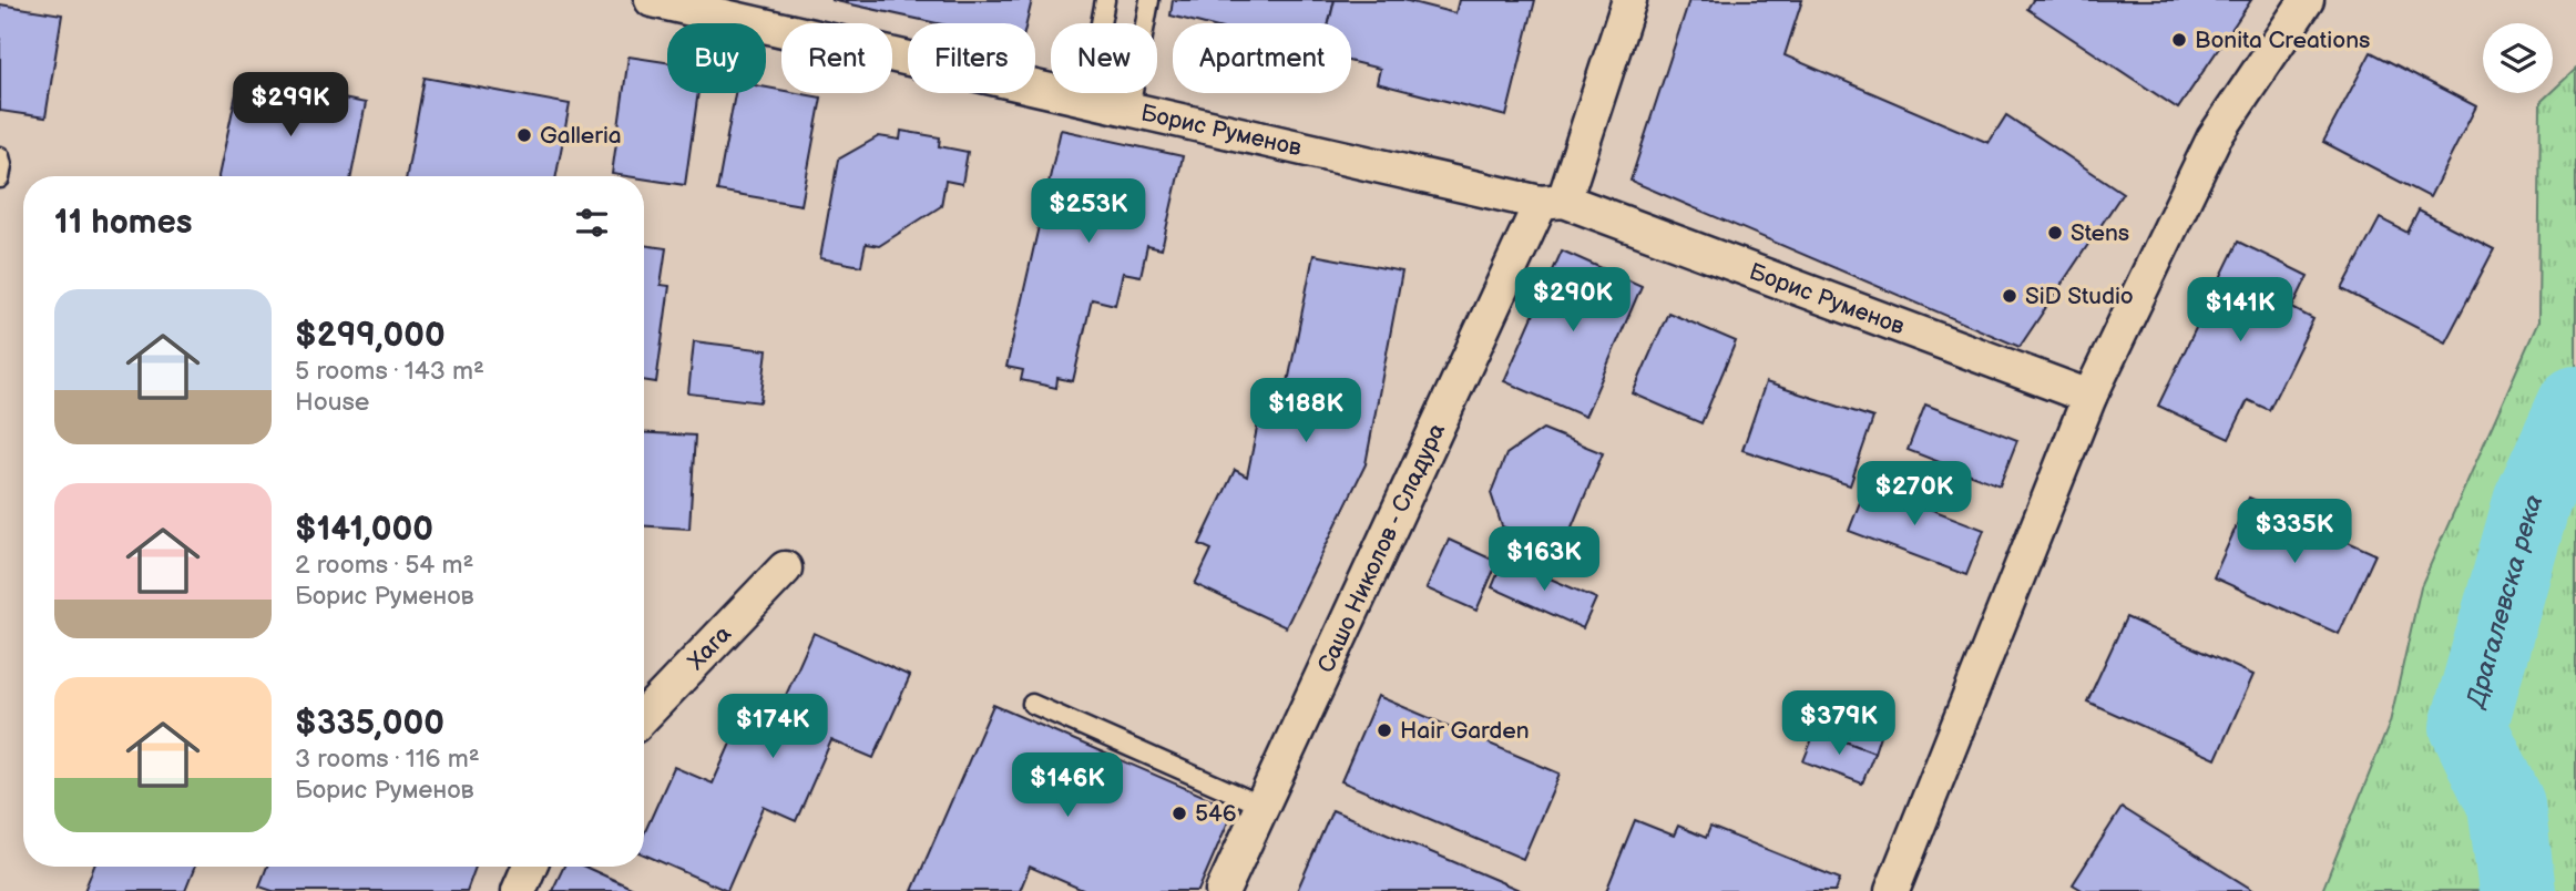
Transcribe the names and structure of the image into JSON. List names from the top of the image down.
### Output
{
  "streets": {
    "street": ["Борис Руменов", "Сашо Николов - Сладура", "Хага"]
  },
  "crossings": [
    ["Борис Руменов", "Сашо Николов - Сладура"]
  ],
  "water": ["Драгалевска река"],
  "places": [
    "Bonita Creations",
    "Galleria",
    "Stens",
    "SiD Studio",
    "Hair Garden",
    "546"
  ],
  "page": {
    "chip": [
      "Buy",
      "Rent",
      "Filters",
      "New",
      "Apartment"
    ],
    "price": [
      "$299K",
      "$253K",
      "$290K",
      "$141K",
      "$188K",
      "$270K",
      "$335K",
      "$163K",
      "$379K",
      "$174K",
      "$146K"
    ],
    "heading": "11 homes",
    "list": [
      {
        "name": "$299,000",
        "note": "5 rooms · 143 m² · House"
      },
      {
        "name": "$141,000",
        "note": "2 rooms · 54 m² · Борис Руменов"
      },
      {
        "name": "$335,000",
        "note": "3 rooms · 116 m² · Борис Руменов"
      }
    ]
  }
}
